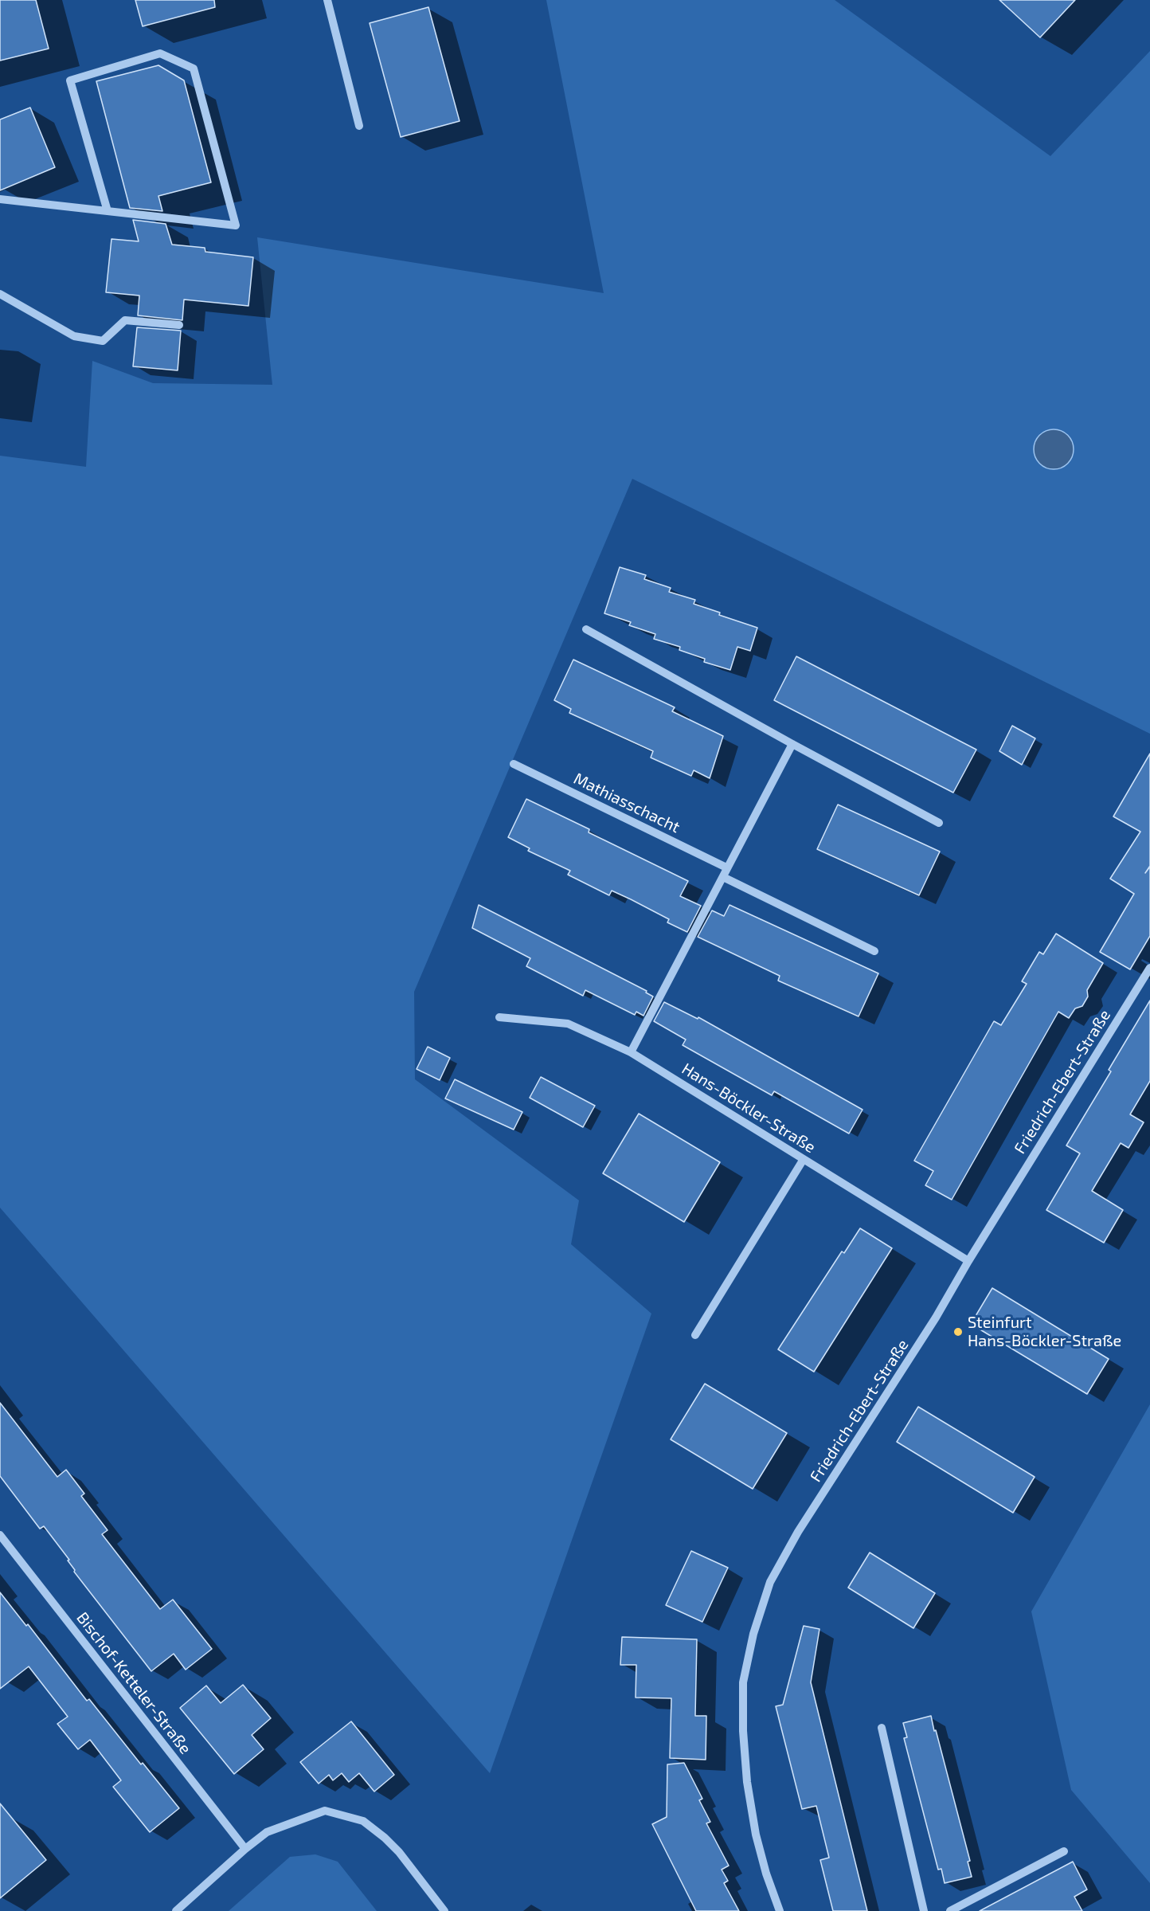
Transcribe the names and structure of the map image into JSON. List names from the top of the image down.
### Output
{
  "streets": {
    "street": [
      "Mathiasschacht",
      "Friedrich-Ebert-Straße",
      "Hans-Böckler-Straße",
      "Bischof-Ketteler-Straße"
    ]
  },
  "crossings": [
    ["Friedrich-Ebert-Straße", "Hans-Böckler-Straße"]
  ],
  "places": ["Steinfurt Hans-Böckler-Straße"]
}
